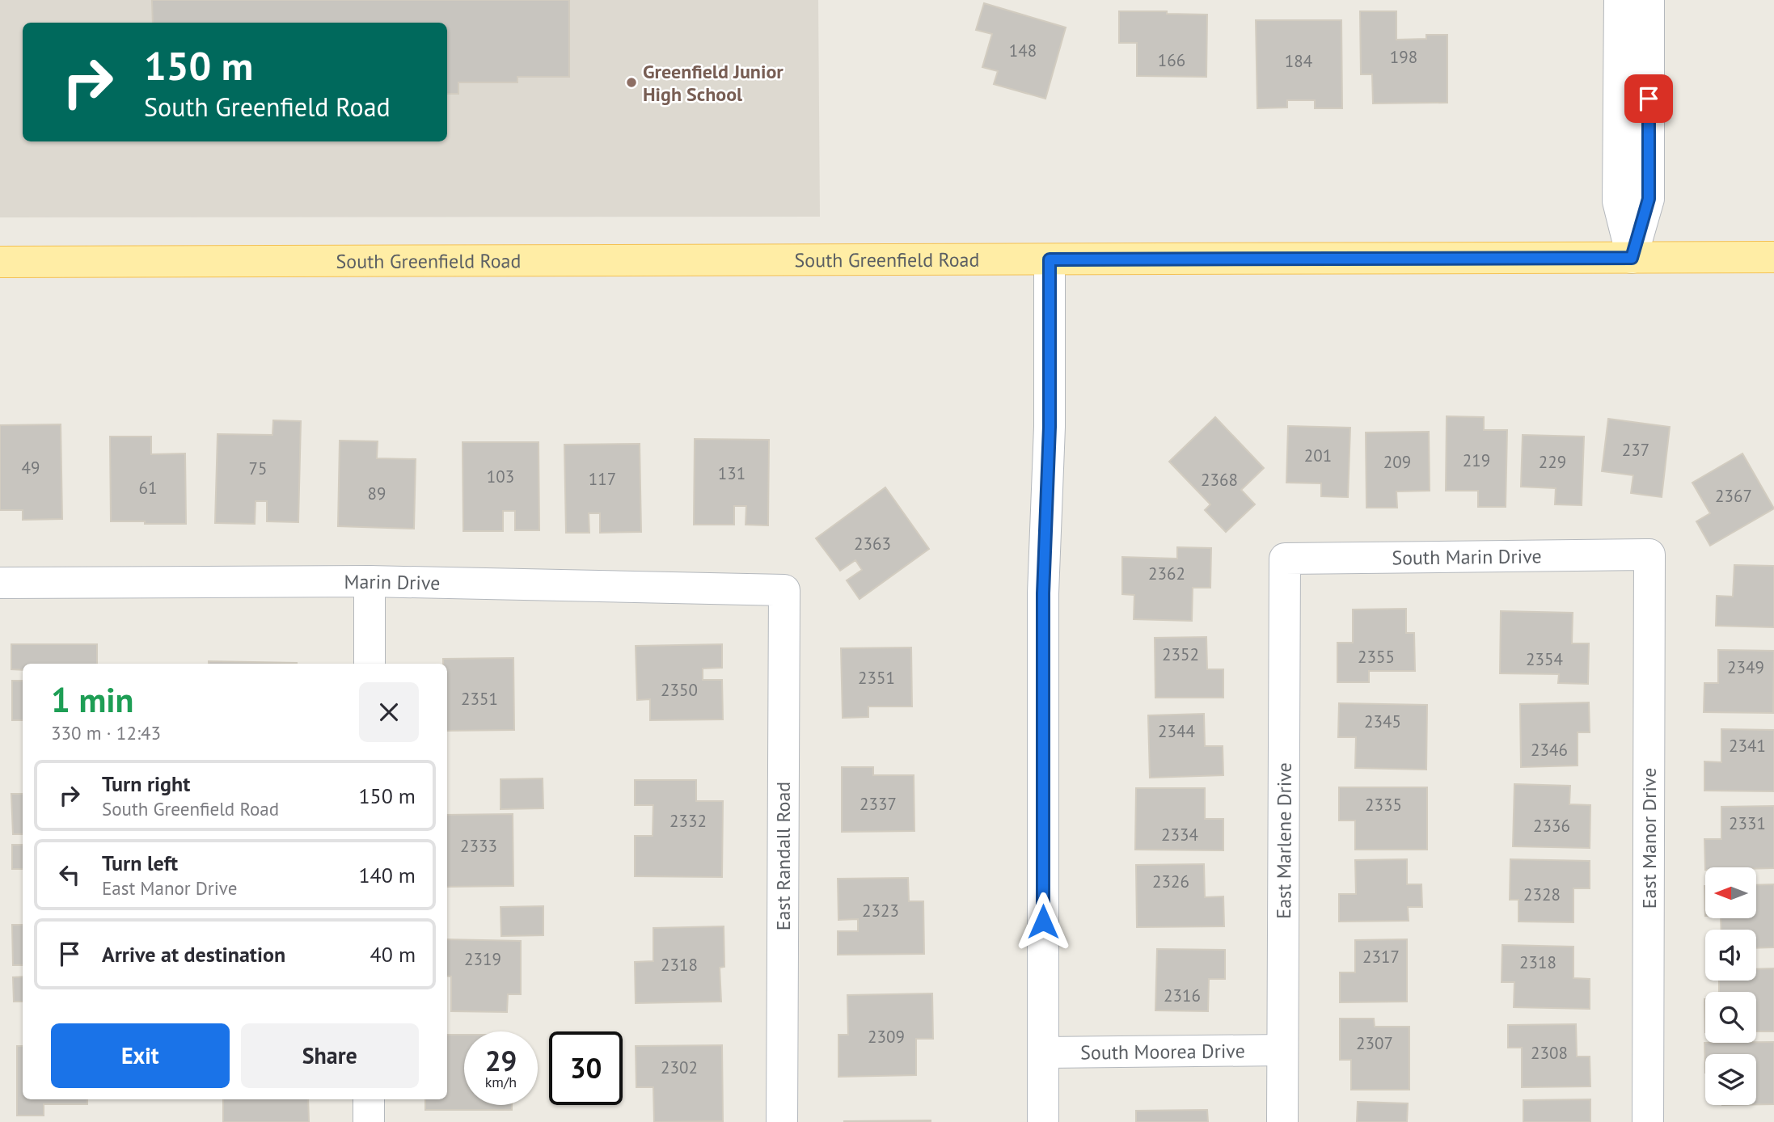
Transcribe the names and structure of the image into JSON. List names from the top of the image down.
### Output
{
  "streets": {
    "main road": ["South Greenfield Road"],
    "street": [
      "South Marin Drive",
      "Marin Drive",
      "East Manor Drive",
      "East Marlene Drive",
      "East Randall Road",
      "South Moorea Drive"
    ]
  },
  "crossings": [
    ["South Marin Drive", "East Manor Drive"],
    ["South Marin Drive", "East Marlene Drive"],
    ["Marin Drive", "East Randall Road"],
    ["East Marlene Drive", "South Moorea Drive"]
  ],
  "places": ["Greenfield Junior High School"],
  "house_numbers": [
    "148",
    "198",
    "166",
    "184",
    "237",
    "201",
    "219",
    "209",
    "229",
    "49",
    "75",
    "131",
    "103",
    "117",
    "2368",
    "61",
    "89",
    "2367",
    "2363",
    "2362",
    "2352",
    "2355",
    "2354",
    "2349",
    "2351",
    "2350",
    "2351",
    "2345",
    "2344",
    "2341",
    "2346",
    "2337",
    "2335",
    "2332",
    "2331",
    "2336",
    "2334",
    "2333",
    "2326",
    "2328",
    "2323",
    "2317",
    "2319",
    "2318",
    "2318",
    "2316",
    "2309",
    "2307",
    "2308",
    "2302"
  ],
  "north": "left",
  "page": {
    "turn": ["150 m", "South Greenfield Road"],
    "heading": ["1 min", "330 m · 12:43"],
    "list": [
      {
        "name": "Turn right",
        "note": "South Greenfield Road",
        "value": "150 m"
      },
      {
        "name": "Turn left",
        "note": "East Manor Drive",
        "value": "140 m"
      },
      {
        "name": "Arrive at destination",
        "value": "40 m"
      }
    ],
    "buttons": ["Exit", "Share"],
    "speed": "29 km/h",
    "limit": "30"
  }
}
